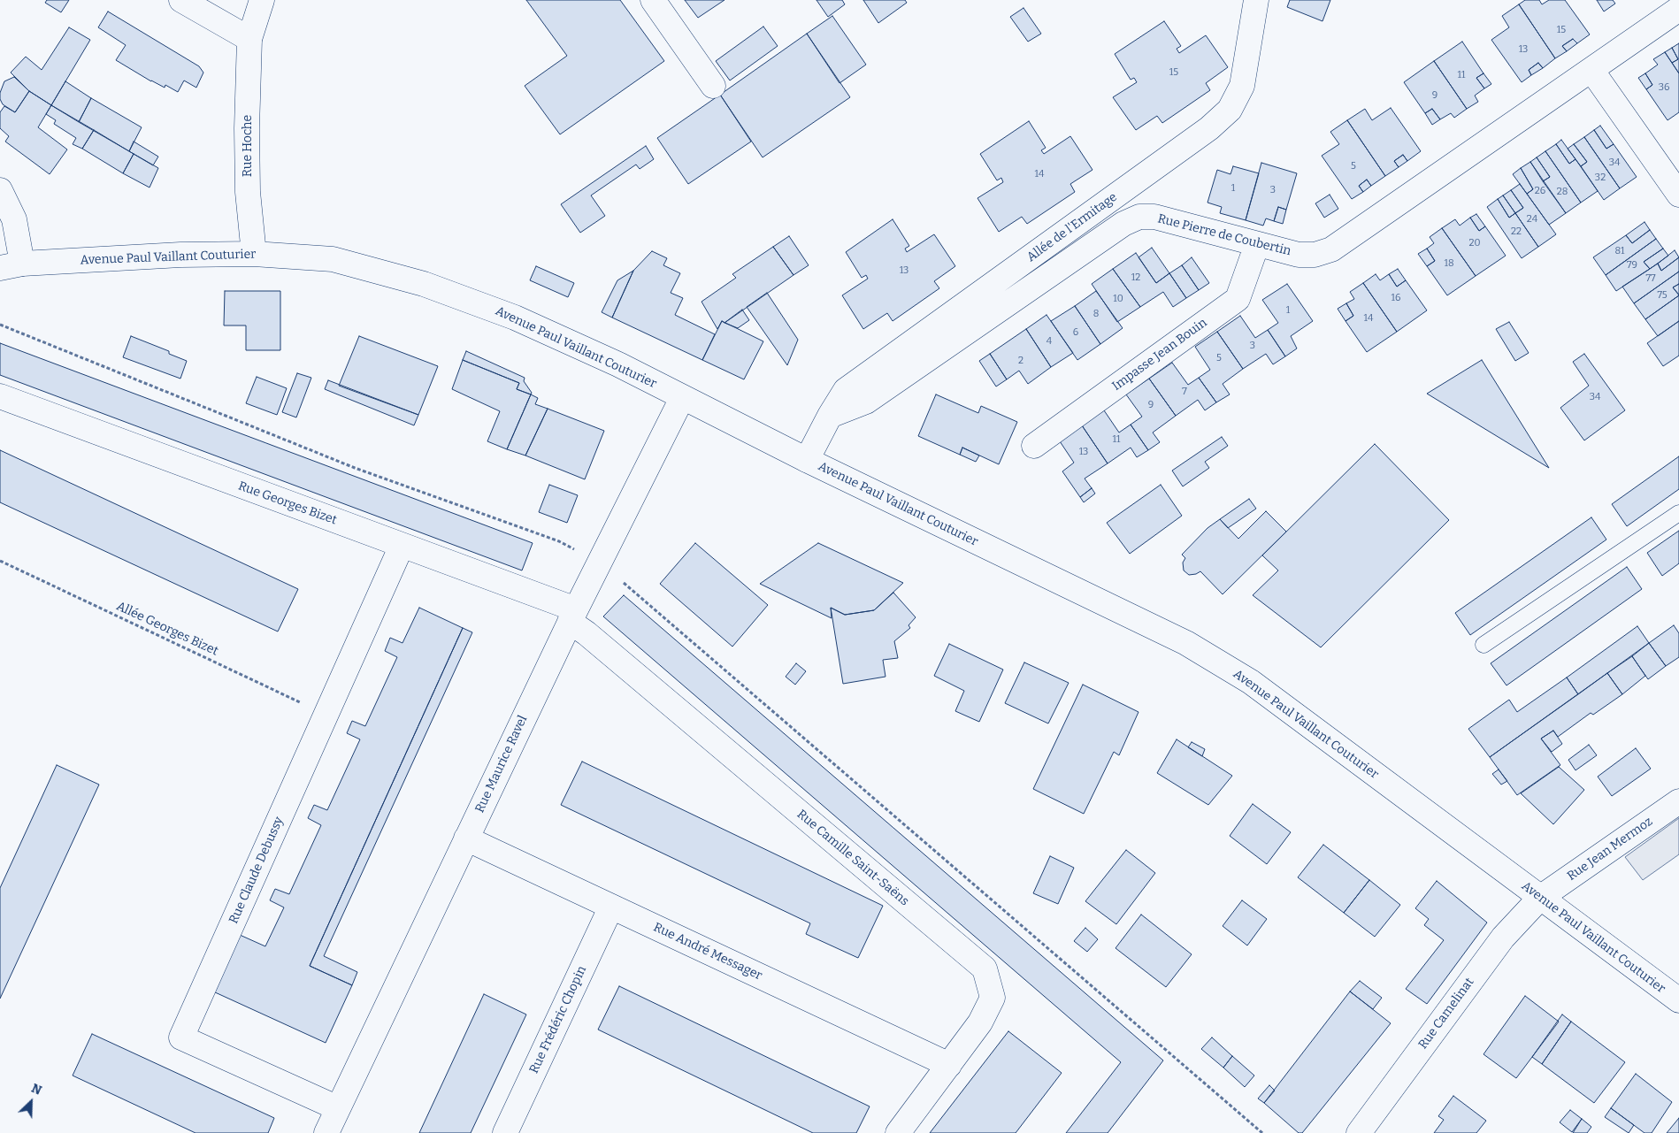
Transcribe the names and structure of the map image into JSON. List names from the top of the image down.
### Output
{
  "streets": {
    "street": [
      "Rue Hoche",
      "Allée de l'Ermitage",
      "Rue Pierre de Coubertin",
      "Avenue Paul Vaillant Couturier",
      "Impasse Jean Bouin",
      "Rue Georges Bizet",
      "Rue Maurice Ravel",
      "Rue Jean Mermoz",
      "Rue Camille Saint-Saëns",
      "Rue Claude Debussy",
      "Rue André Messager",
      "Rue Camelinat",
      "Rue Frédéric Chopin"
    ],
    "path": ["Allée Georges Bizet"]
  },
  "crossings": [
    ["Rue Hoche", "Avenue Paul Vaillant Couturier"],
    ["Allée de l'Ermitage", "Rue Pierre de Coubertin"],
    ["Rue Pierre de Coubertin", "Impasse Jean Bouin"],
    ["Avenue Paul Vaillant Couturier", "Rue Maurice Ravel"],
    ["Avenue Paul Vaillant Couturier", "Rue Jean Mermoz"],
    ["Avenue Paul Vaillant Couturier", "Rue Camelinat"],
    ["Rue Georges Bizet", "Rue Maurice Ravel"],
    ["Rue Georges Bizet", "Rue Camille Saint-Saëns"],
    ["Rue Georges Bizet", "Rue Claude Debussy"],
    ["Allée Georges Bizet", "Rue Claude Debussy"],
    ["Rue Maurice Ravel", "Rue Camille Saint-Saëns"],
    ["Rue Maurice Ravel", "Rue Claude Debussy"],
    ["Rue Maurice Ravel", "Rue André Messager"],
    ["Rue Jean Mermoz", "Rue Camelinat"],
    ["Rue Camille Saint-Saëns", "Rue André Messager"],
    ["Rue André Messager", "Rue Frédéric Chopin"]
  ],
  "house_numbers": [
    "15",
    "13",
    "15",
    "11",
    "36",
    "9",
    "34",
    "5",
    "14",
    "32",
    "1",
    "3",
    "26",
    "28",
    "24",
    "22",
    "20",
    "81",
    "18",
    "79",
    "13",
    "12",
    "77",
    "75",
    "16",
    "10",
    "1",
    "8",
    "14",
    "6",
    "4",
    "3",
    "5",
    "2",
    "7",
    "34",
    "9",
    "11",
    "13"
  ],
  "north": "top right"
}
